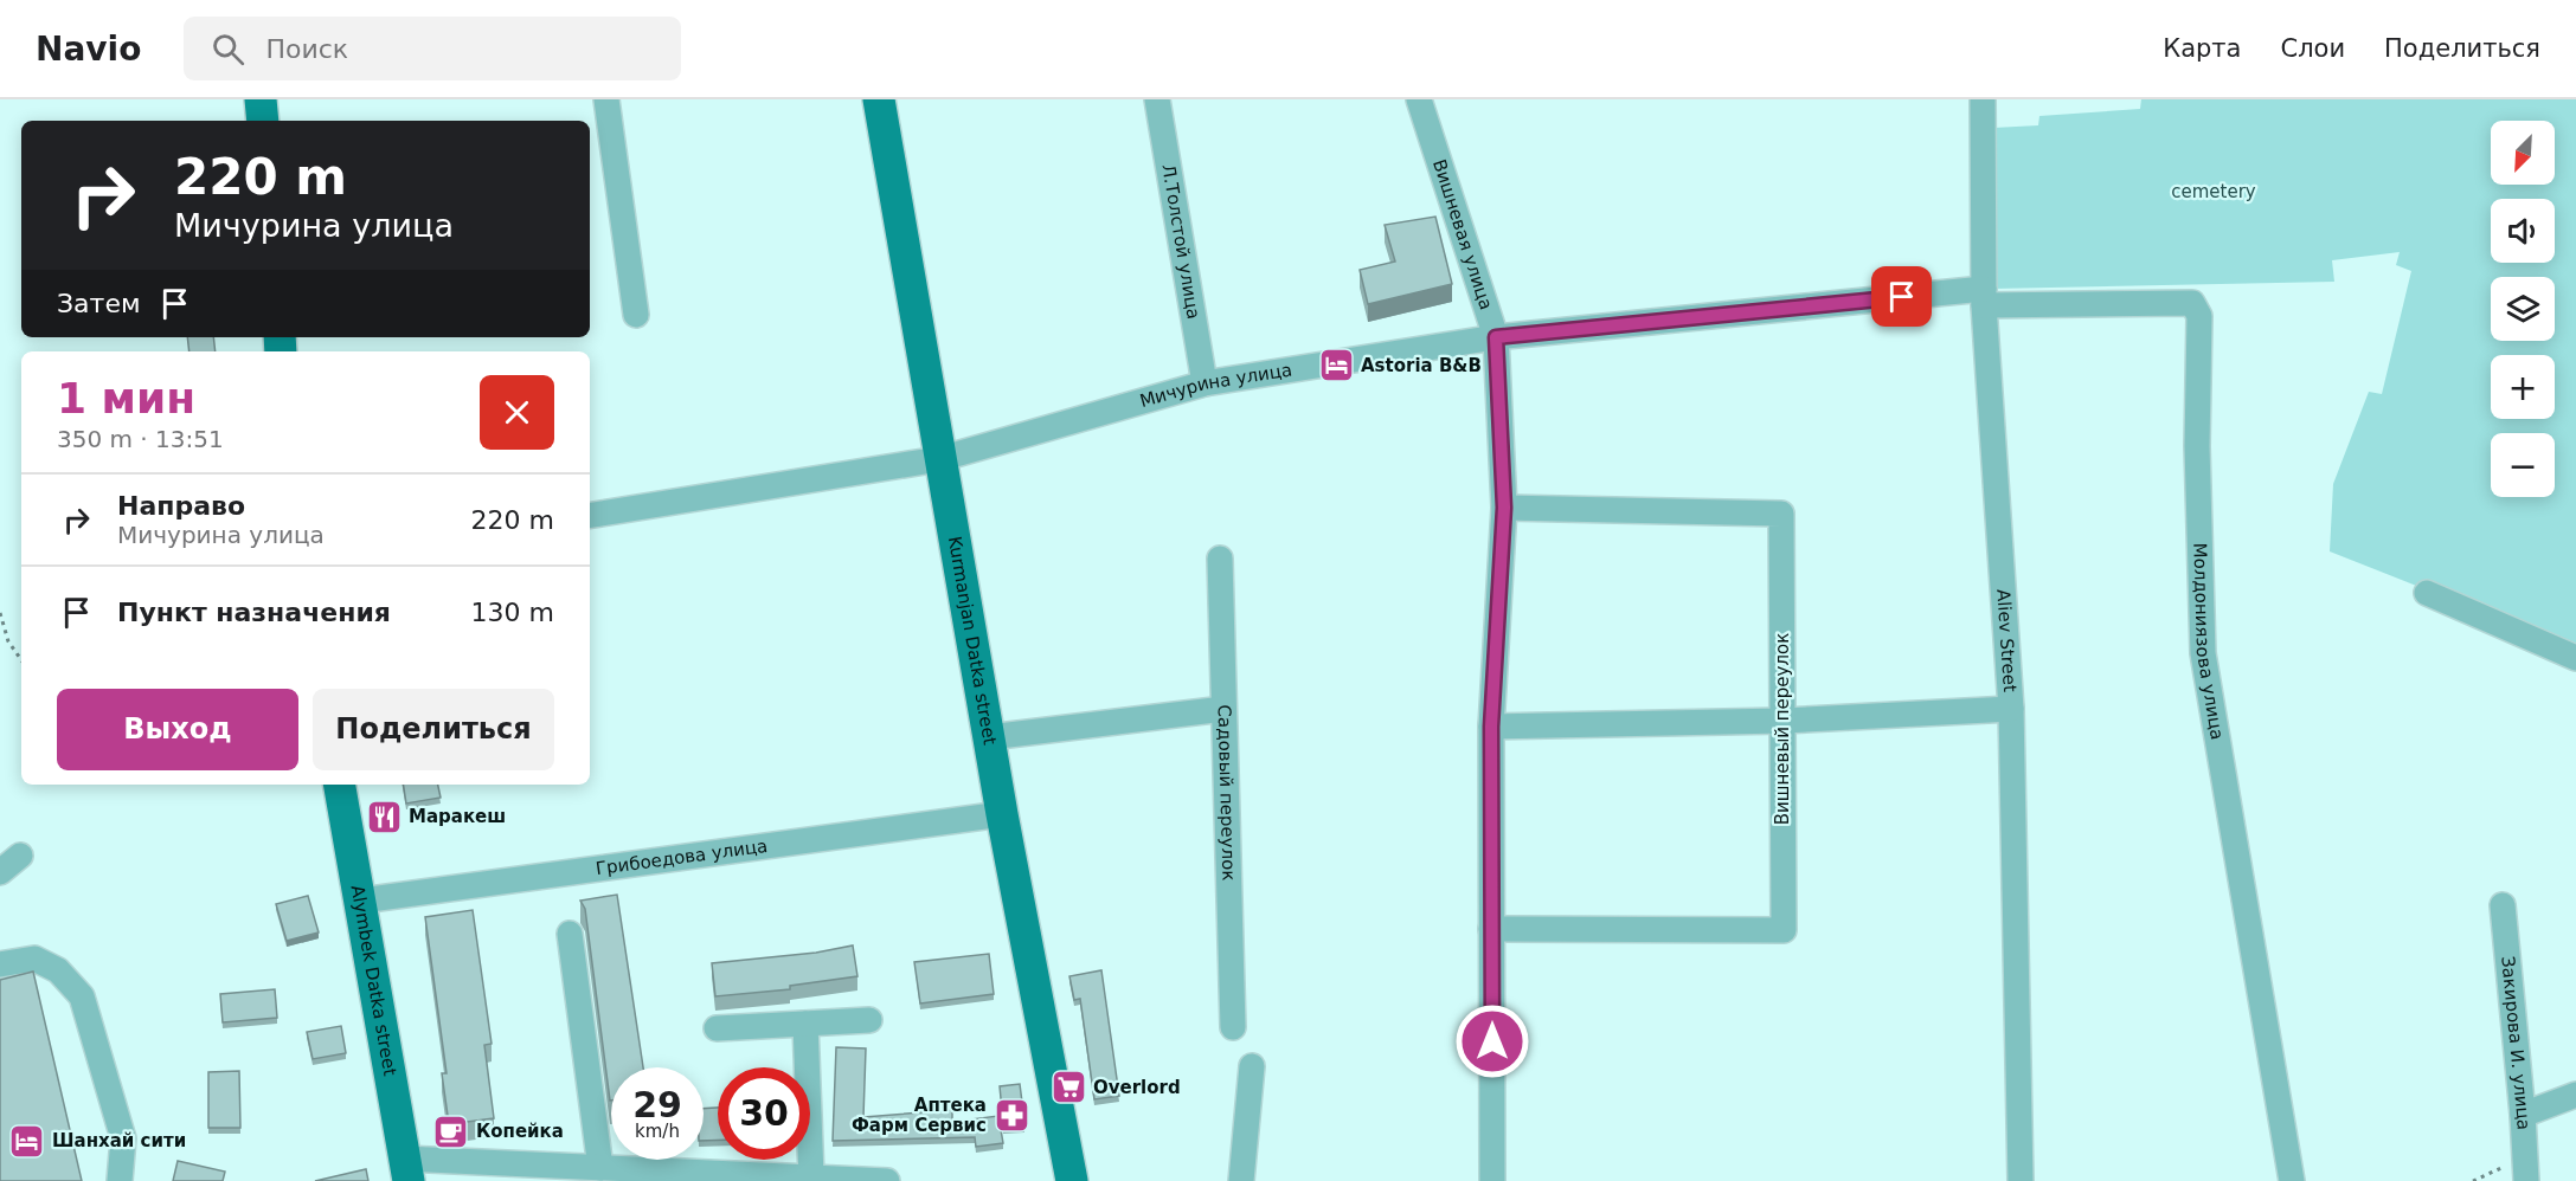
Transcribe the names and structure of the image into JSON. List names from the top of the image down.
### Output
{
  "streets": {
    "main road": ["Kurmanjan Datka street", "Alymbek Datka street"],
    "street": [
      "Вишневая улица",
      "Л.Толстой улица",
      "Мичурина улица",
      "Aliev Street",
      "Молдониязова улица",
      "Вишневый переулок",
      "Садовый переулок",
      "Грибоедова улица",
      "Закирова И. улица"
    ]
  },
  "crossings": [
    ["Вишневая улица", "Мичурина улица"],
    ["Вишневая улица", "Вишневый переулок"],
    ["Л.Толстой улица", "Мичурина улица"],
    ["Мичурина улица", "Aliev Street"],
    ["Мичурина улица", "Молдониязова улица"],
    ["Мичурина улица", "Kurmanjan Datka street"],
    ["Aliev Street", "Молдониязова улица"],
    ["Kurmanjan Datka street", "Грибоедова улица"],
    ["Грибоедова улица", "Alymbek Datka street"]
  ],
  "parks": ["cemetery"],
  "places": {
    "hotel": ["Astoria B&B", "Шанхай сити"],
    "restaurant": ["Маракеш"],
    "supermarket": ["Overlord"],
    "pharmacy": ["Аптека Фарм Сервис"],
    "cafe": ["Копейка"]
  },
  "north": "bottom left",
  "page": {
    "header": "Navio",
    "search": "Поиск",
    "nav": ["Карта", "Слои", "Поделиться"],
    "map_buttons": ["+", "−"],
    "turn": ["220 m", "Мичурина улица"],
    "then": "Затем",
    "heading": ["1 мин", "350 m · 13:51"],
    "list": [
      {
        "name": "Направо",
        "note": "Мичурина улица",
        "value": "220 m"
      },
      {
        "name": "Пункт назначения",
        "value": "130 m"
      }
    ],
    "buttons": ["Выход", "Поделиться"],
    "speed": "29 km/h",
    "limit": "30"
  }
}
